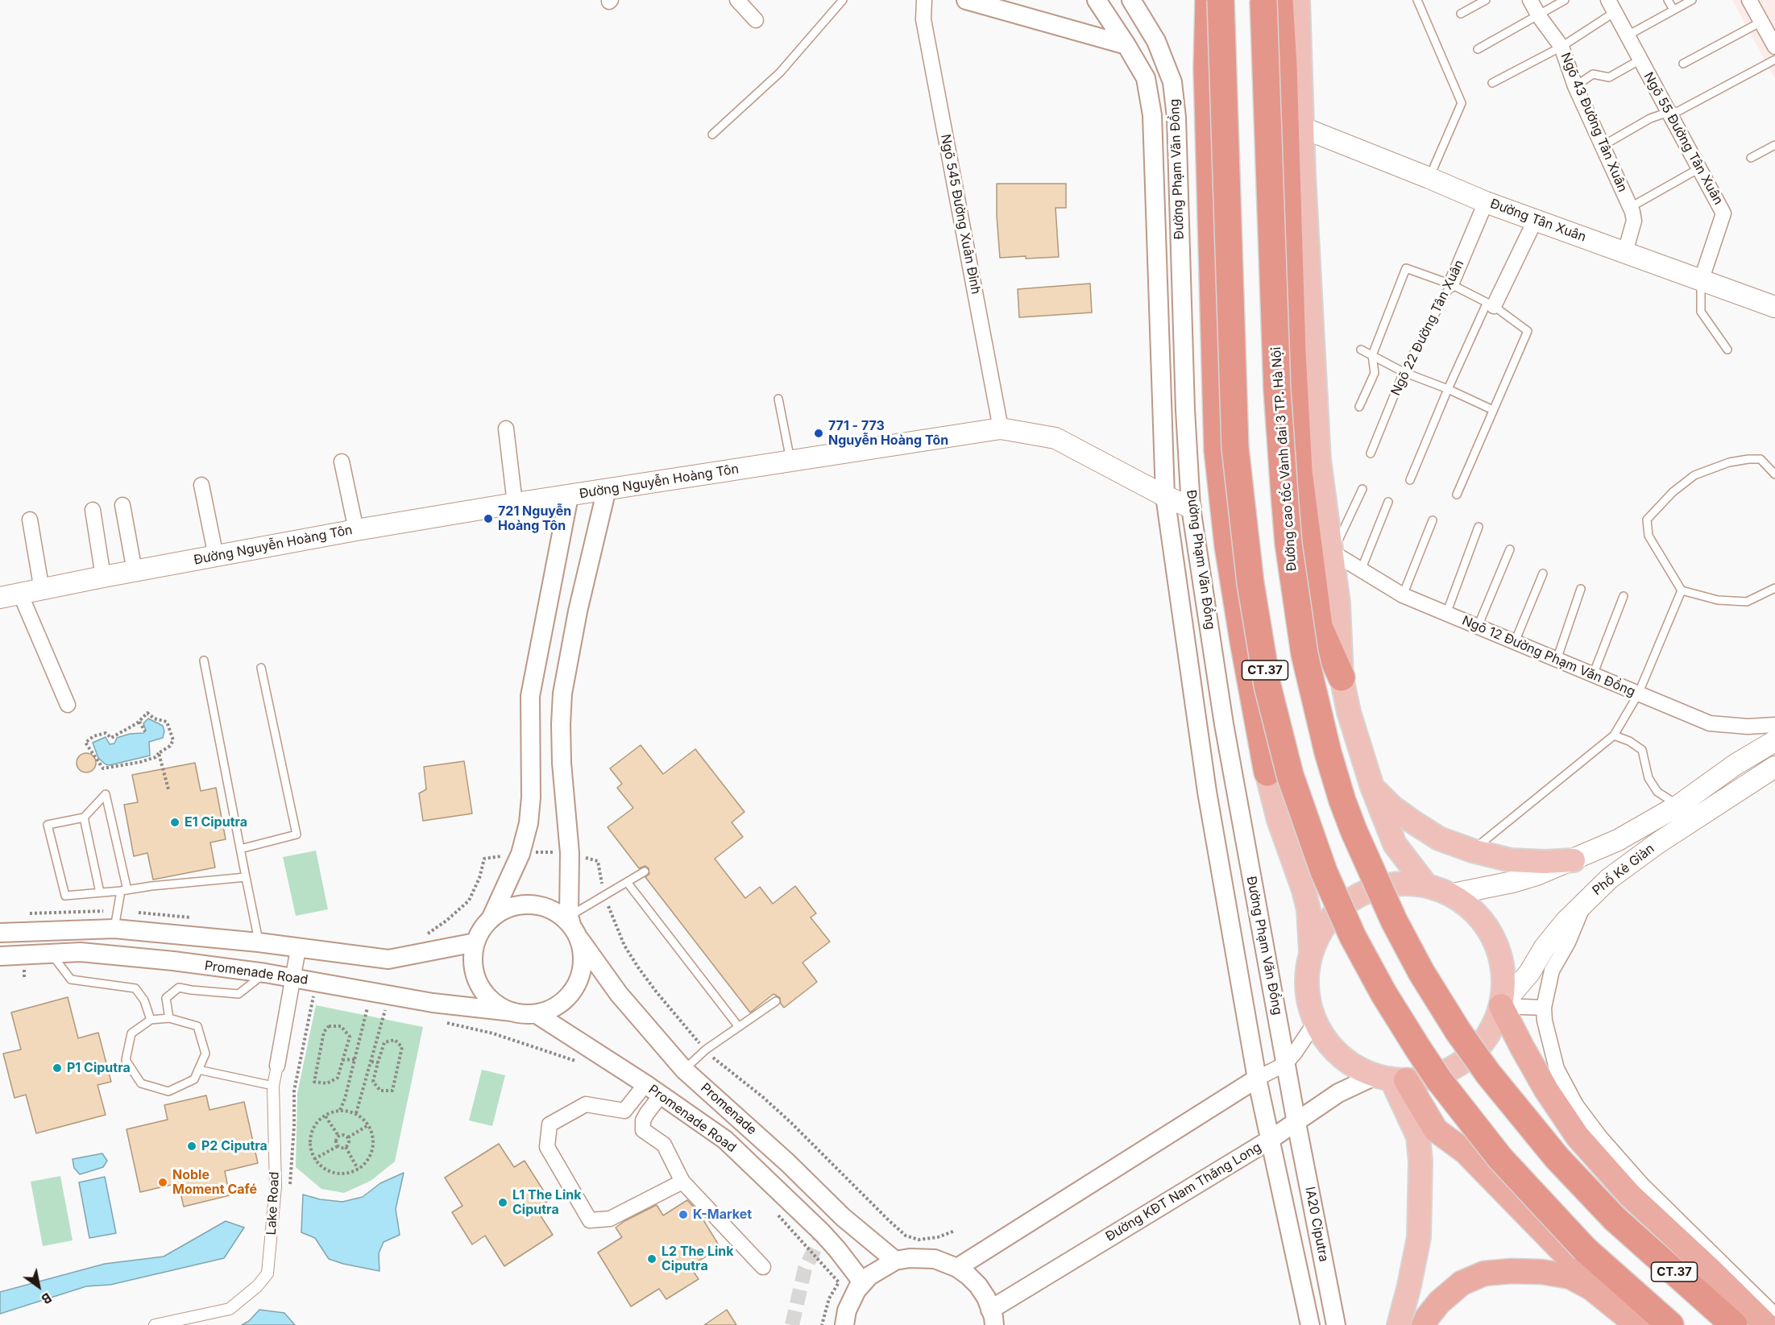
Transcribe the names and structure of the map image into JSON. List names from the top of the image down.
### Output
{
  "streets": {
    "highway": ["Đường cao tốc Vành đai 3 TP. Hà Nội", "CT.37"],
    "main road": [
      "Đường Phạm Văn Đồng",
      "Đường Tân Xuân",
      "Đường Nguyễn Hoàng Tôn",
      "Phố Kẻ Giàn"
    ],
    "street": [
      "Ngõ 43 Đường Tân Xuân",
      "Ngõ 55 Đường Tân Xuân",
      "Ngõ 545 Đường Xuân Đỉnh",
      "Ngõ 22 Đường Tân Xuân",
      "Ngõ 12 Đường Phạm Văn Đồng",
      "Promenade Road",
      "Promenade",
      "Đường KĐT Nam Thăng Long",
      "Lake Road",
      "IA20 Ciputra"
    ]
  },
  "crossings": [
    ["Ngõ 43 Đường Tân Xuân", "Đường Tân Xuân"],
    ["Ngõ 55 Đường Tân Xuân", "Đường Tân Xuân"],
    ["Đường Phạm Văn Đồng", "Đường Nguyễn Hoàng Tôn"],
    ["Đường Phạm Văn Đồng", "CT.37"],
    ["Đường Phạm Văn Đồng", "Đường KĐT Nam Thăng Long"],
    ["Đường Phạm Văn Đồng", "IA20 Ciputra"],
    ["Ngõ 545 Đường Xuân Đỉnh", "Đường Nguyễn Hoàng Tôn"],
    ["Đường Tân Xuân", "Ngõ 22 Đường Tân Xuân"],
    ["Promenade Road", "Promenade"],
    ["Promenade Road", "Lake Road"],
    ["Đường KĐT Nam Thăng Long", "IA20 Ciputra"]
  ],
  "places": [
    "771 - 773 Nguyễn Hoàng Tôn",
    "721 Nguyễn Hoàng Tôn",
    "E1 Ciputra",
    "P1 Ciputra",
    "P2 Ciputra",
    "Noble Moment Café",
    "L1 The Link Ciputra",
    "K-Market",
    "L2 The Link Ciputra"
  ],
  "north": "bottom right"
}
